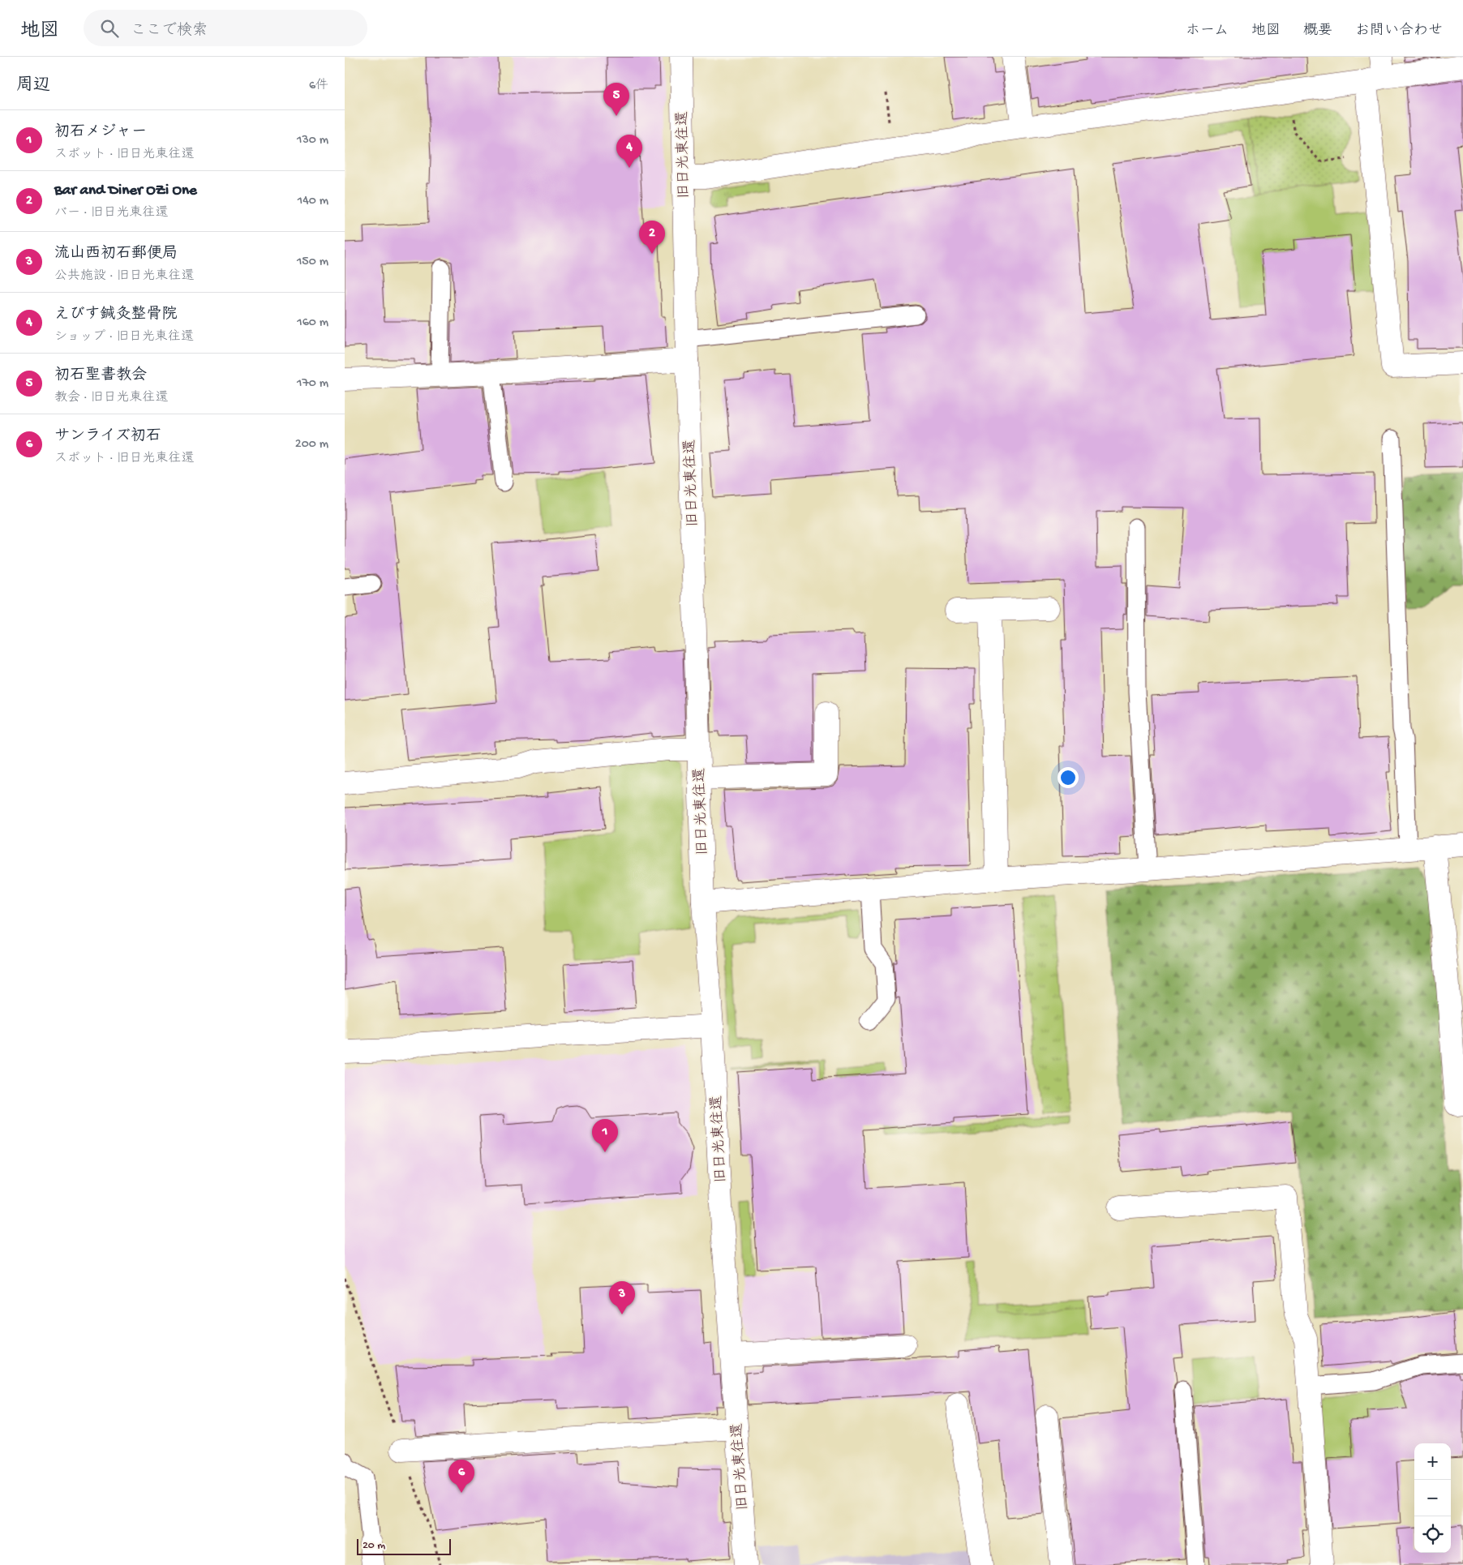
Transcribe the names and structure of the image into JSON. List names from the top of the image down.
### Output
{
  "streets": {
    "street": ["旧日光東往還"]
  },
  "scale_bar": "20 m",
  "page": {
    "header": "地図",
    "search": "ここで検索",
    "nav": [
      "ホーム",
      "地図",
      "概要",
      "お問い合わせ"
    ],
    "heading": ["周辺", "6件"],
    "pins": [
      "5",
      "4",
      "2",
      "1",
      "3",
      "6"
    ],
    "list": [
      {
        "mark": "1",
        "name": "初石メジャー",
        "note": "スポット · 旧日光東往還",
        "value": "130 m"
      },
      {
        "mark": "2",
        "name": "Bar and Diner OZi One",
        "note": "バー · 旧日光東往還",
        "value": "140 m"
      },
      {
        "mark": "3",
        "name": "流山西初石郵便局",
        "note": "公共施設 · 旧日光東往還",
        "value": "150 m"
      },
      {
        "mark": "4",
        "name": "えびす鍼灸整骨院",
        "note": "ショップ · 旧日光東往還",
        "value": "160 m"
      },
      {
        "mark": "5",
        "name": "初石聖書教会",
        "note": "教会 · 旧日光東往還",
        "value": "170 m"
      },
      {
        "mark": "6",
        "name": "サンライズ初石",
        "note": "スポット · 旧日光東往還",
        "value": "200 m"
      }
    ],
    "map_buttons": ["+", "−"],
    "scale": "20 m"
  }
}
